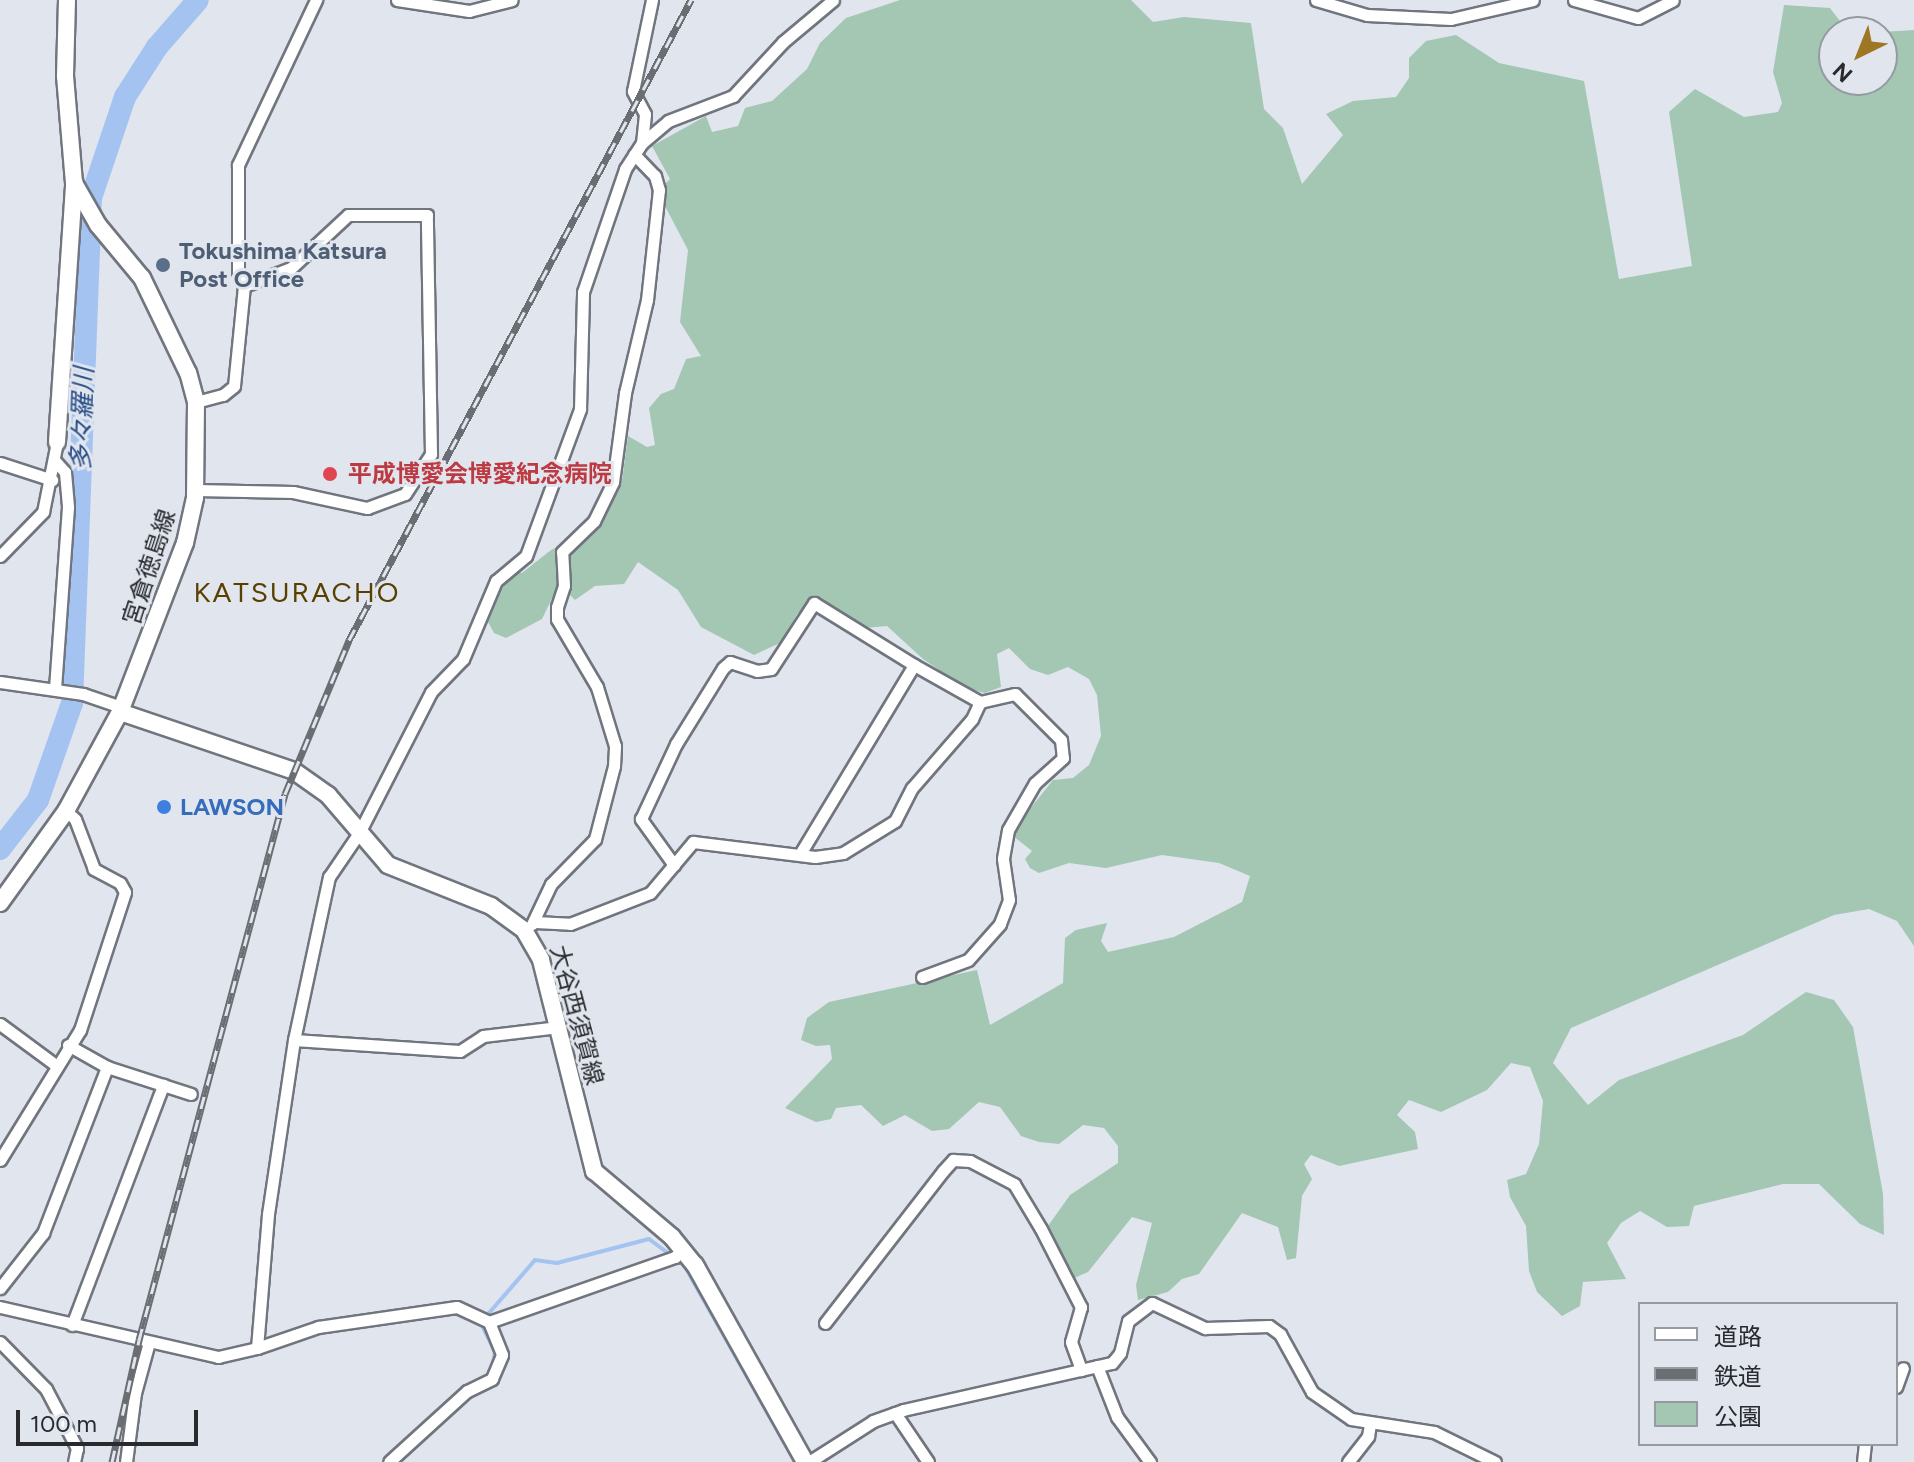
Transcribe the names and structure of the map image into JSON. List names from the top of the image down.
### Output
{
  "streets": {
    "main road": ["宮倉徳島線", "大谷西須賀線"]
  },
  "crossings": [
    ["宮倉徳島線", "大谷西須賀線"]
  ],
  "districts": ["KATSURACHO"],
  "water": ["多々羅川"],
  "places": ["Tokushima Katsura Post Office", "平成博愛会博愛紀念病院", "LAWSON"],
  "legend": ["道路", "鉄道", "公園"],
  "scale_bar": "100 m",
  "north": "bottom left"
}
